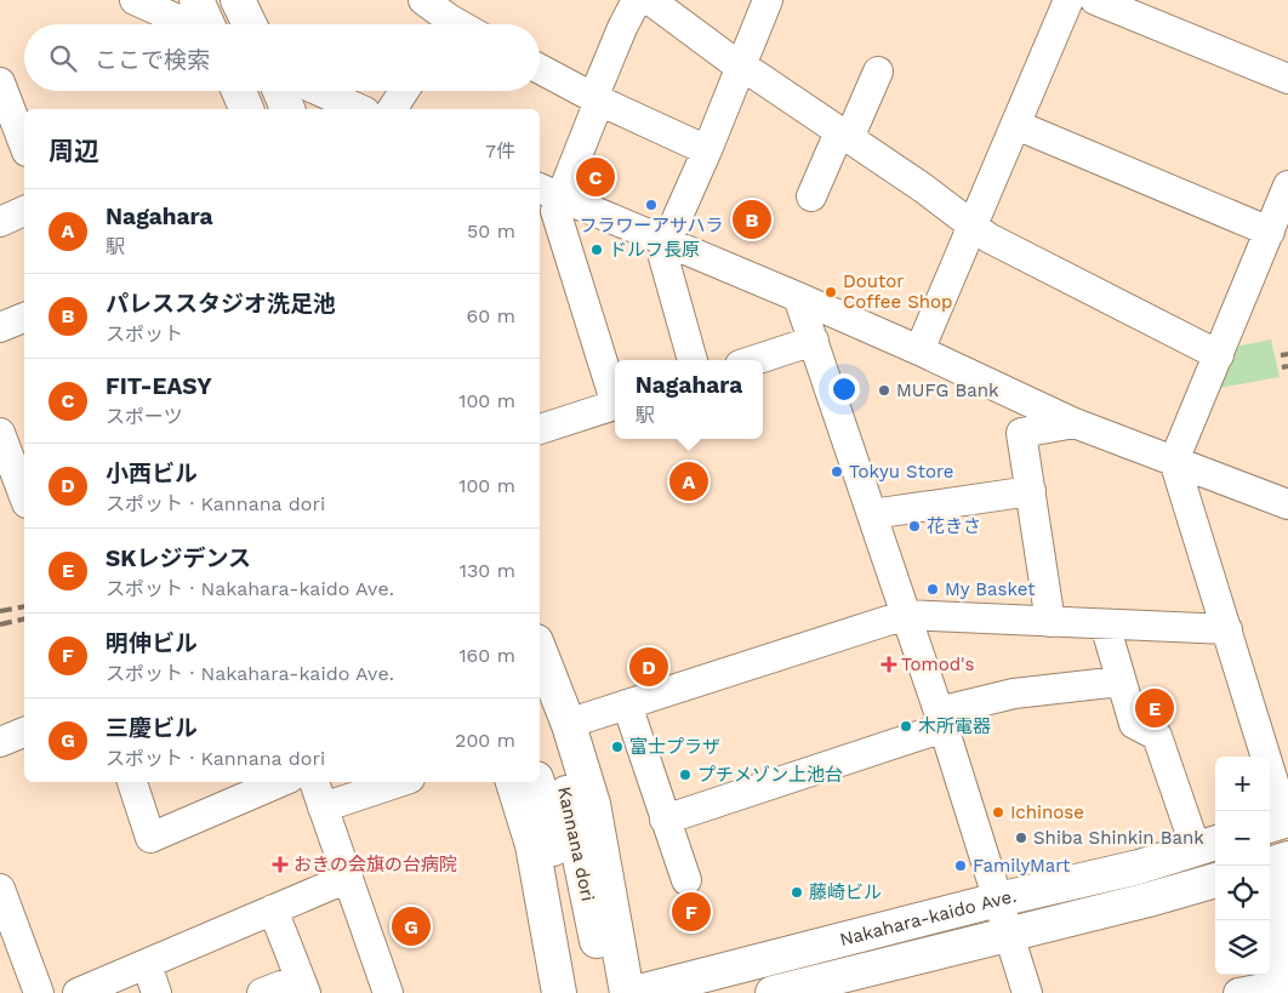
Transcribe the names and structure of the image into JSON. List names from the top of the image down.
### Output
{
  "streets": {
    "main road": ["Kannana dori", "Nakahara-kaido Ave."]
  },
  "places": {
    "other": [
      "フラワーアサハラ",
      "ドルフ長原",
      "Doutor Coffee Shop",
      "MUFG Bank",
      "Tokyu Store",
      "花きさ",
      "My Basket",
      "木所電器",
      "富士プラザ",
      "プチメゾン上池台",
      "Ichinose",
      "Shiba Shinkin Bank",
      "FamilyMart",
      "藤崎ビル"
    ],
    "health": ["Tomod's", "おきの会旗の台病院"]
  },
  "page": {
    "search": "ここで検索",
    "heading": ["周辺", "7件"],
    "pins": [
      "C",
      "B",
      "A",
      "D",
      "E",
      "F",
      "G"
    ],
    "list": [
      {
        "mark": "A",
        "name": "Nagahara",
        "note": "駅",
        "value": "50 m"
      },
      {
        "mark": "B",
        "name": "パレススタジオ洗足池",
        "note": "スポット",
        "value": "60 m"
      },
      {
        "mark": "C",
        "name": "FIT-EASY",
        "note": "スポーツ",
        "value": "100 m"
      },
      {
        "mark": "D",
        "name": "小西ビル",
        "note": "スポット · Kannana dori",
        "value": "100 m"
      },
      {
        "mark": "E",
        "name": "SKレジデンス",
        "note": "スポット · Nakahara-kaido Ave.",
        "value": "130 m"
      },
      {
        "mark": "F",
        "name": "明伸ビル",
        "note": "スポット · Nakahara-kaido Ave.",
        "value": "160 m"
      },
      {
        "mark": "G",
        "name": "三慶ビル",
        "note": "スポット · Kannana dori",
        "value": "200 m"
      }
    ],
    "popup": ["Nagahara", "駅"],
    "map_buttons": ["+", "−"]
  }
}
